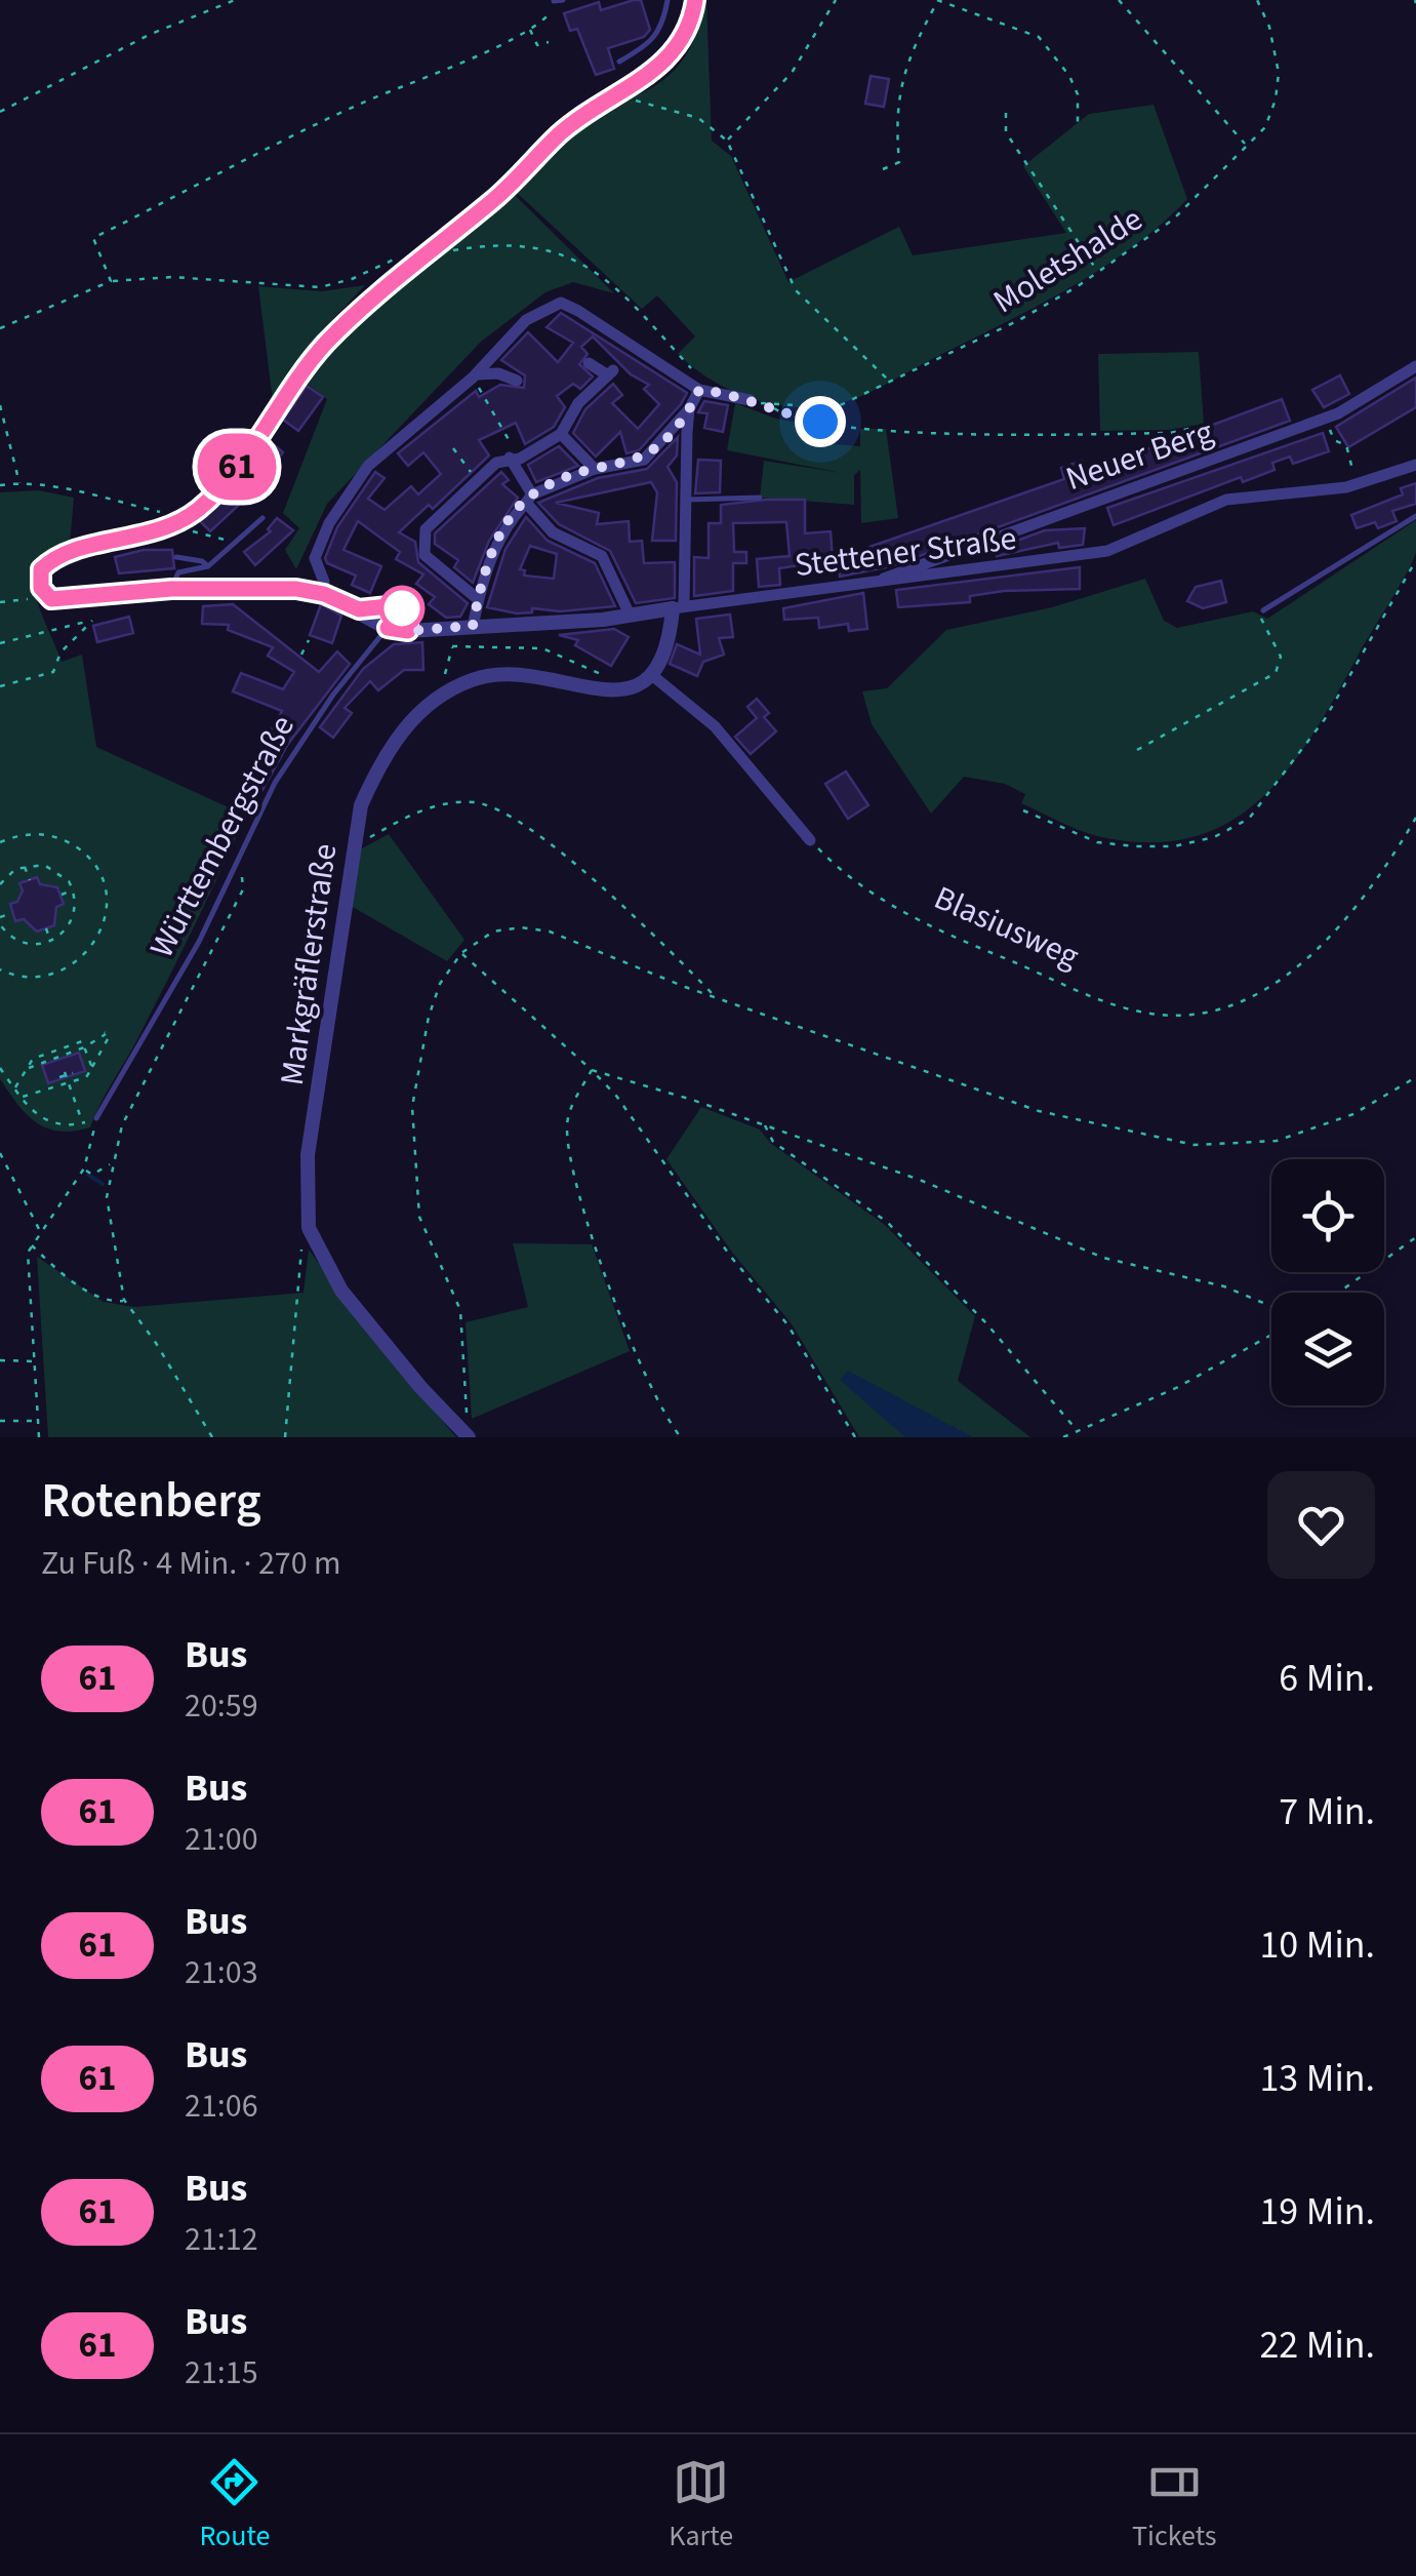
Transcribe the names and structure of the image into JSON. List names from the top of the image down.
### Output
{
  "streets": {
    "street": ["Neuer Berg", "Stettener Straße", "Markgräflerstraße"],
    "lane": ["Württembergstraße"],
    "path": ["Moletshalde", "Blasiusweg"]
  },
  "crossings": [
    ["Neuer Berg", "Stettener Straße"],
    ["Stettener Straße", "Württembergstraße"]
  ],
  "lines": ["bus line 61"],
  "page": {
    "on_map": "61",
    "heading": ["Rotenberg", "Zu Fuß · 4 Min. · 270 m"],
    "list": [
      {
        "mark": "61",
        "name": "Bus",
        "note": "20:59",
        "value": "6 Min."
      },
      {
        "mark": "61",
        "name": "Bus",
        "note": "21:00",
        "value": "7 Min."
      },
      {
        "mark": "61",
        "name": "Bus",
        "note": "21:03",
        "value": "10 Min."
      },
      {
        "mark": "61",
        "name": "Bus",
        "note": "21:06",
        "value": "13 Min."
      },
      {
        "mark": "61",
        "name": "Bus",
        "note": "21:12",
        "value": "19 Min."
      },
      {
        "mark": "61",
        "name": "Bus",
        "note": "21:15",
        "value": "22 Min."
      }
    ],
    "tabs": ["Route", "Karte", "Tickets"]
  }
}
